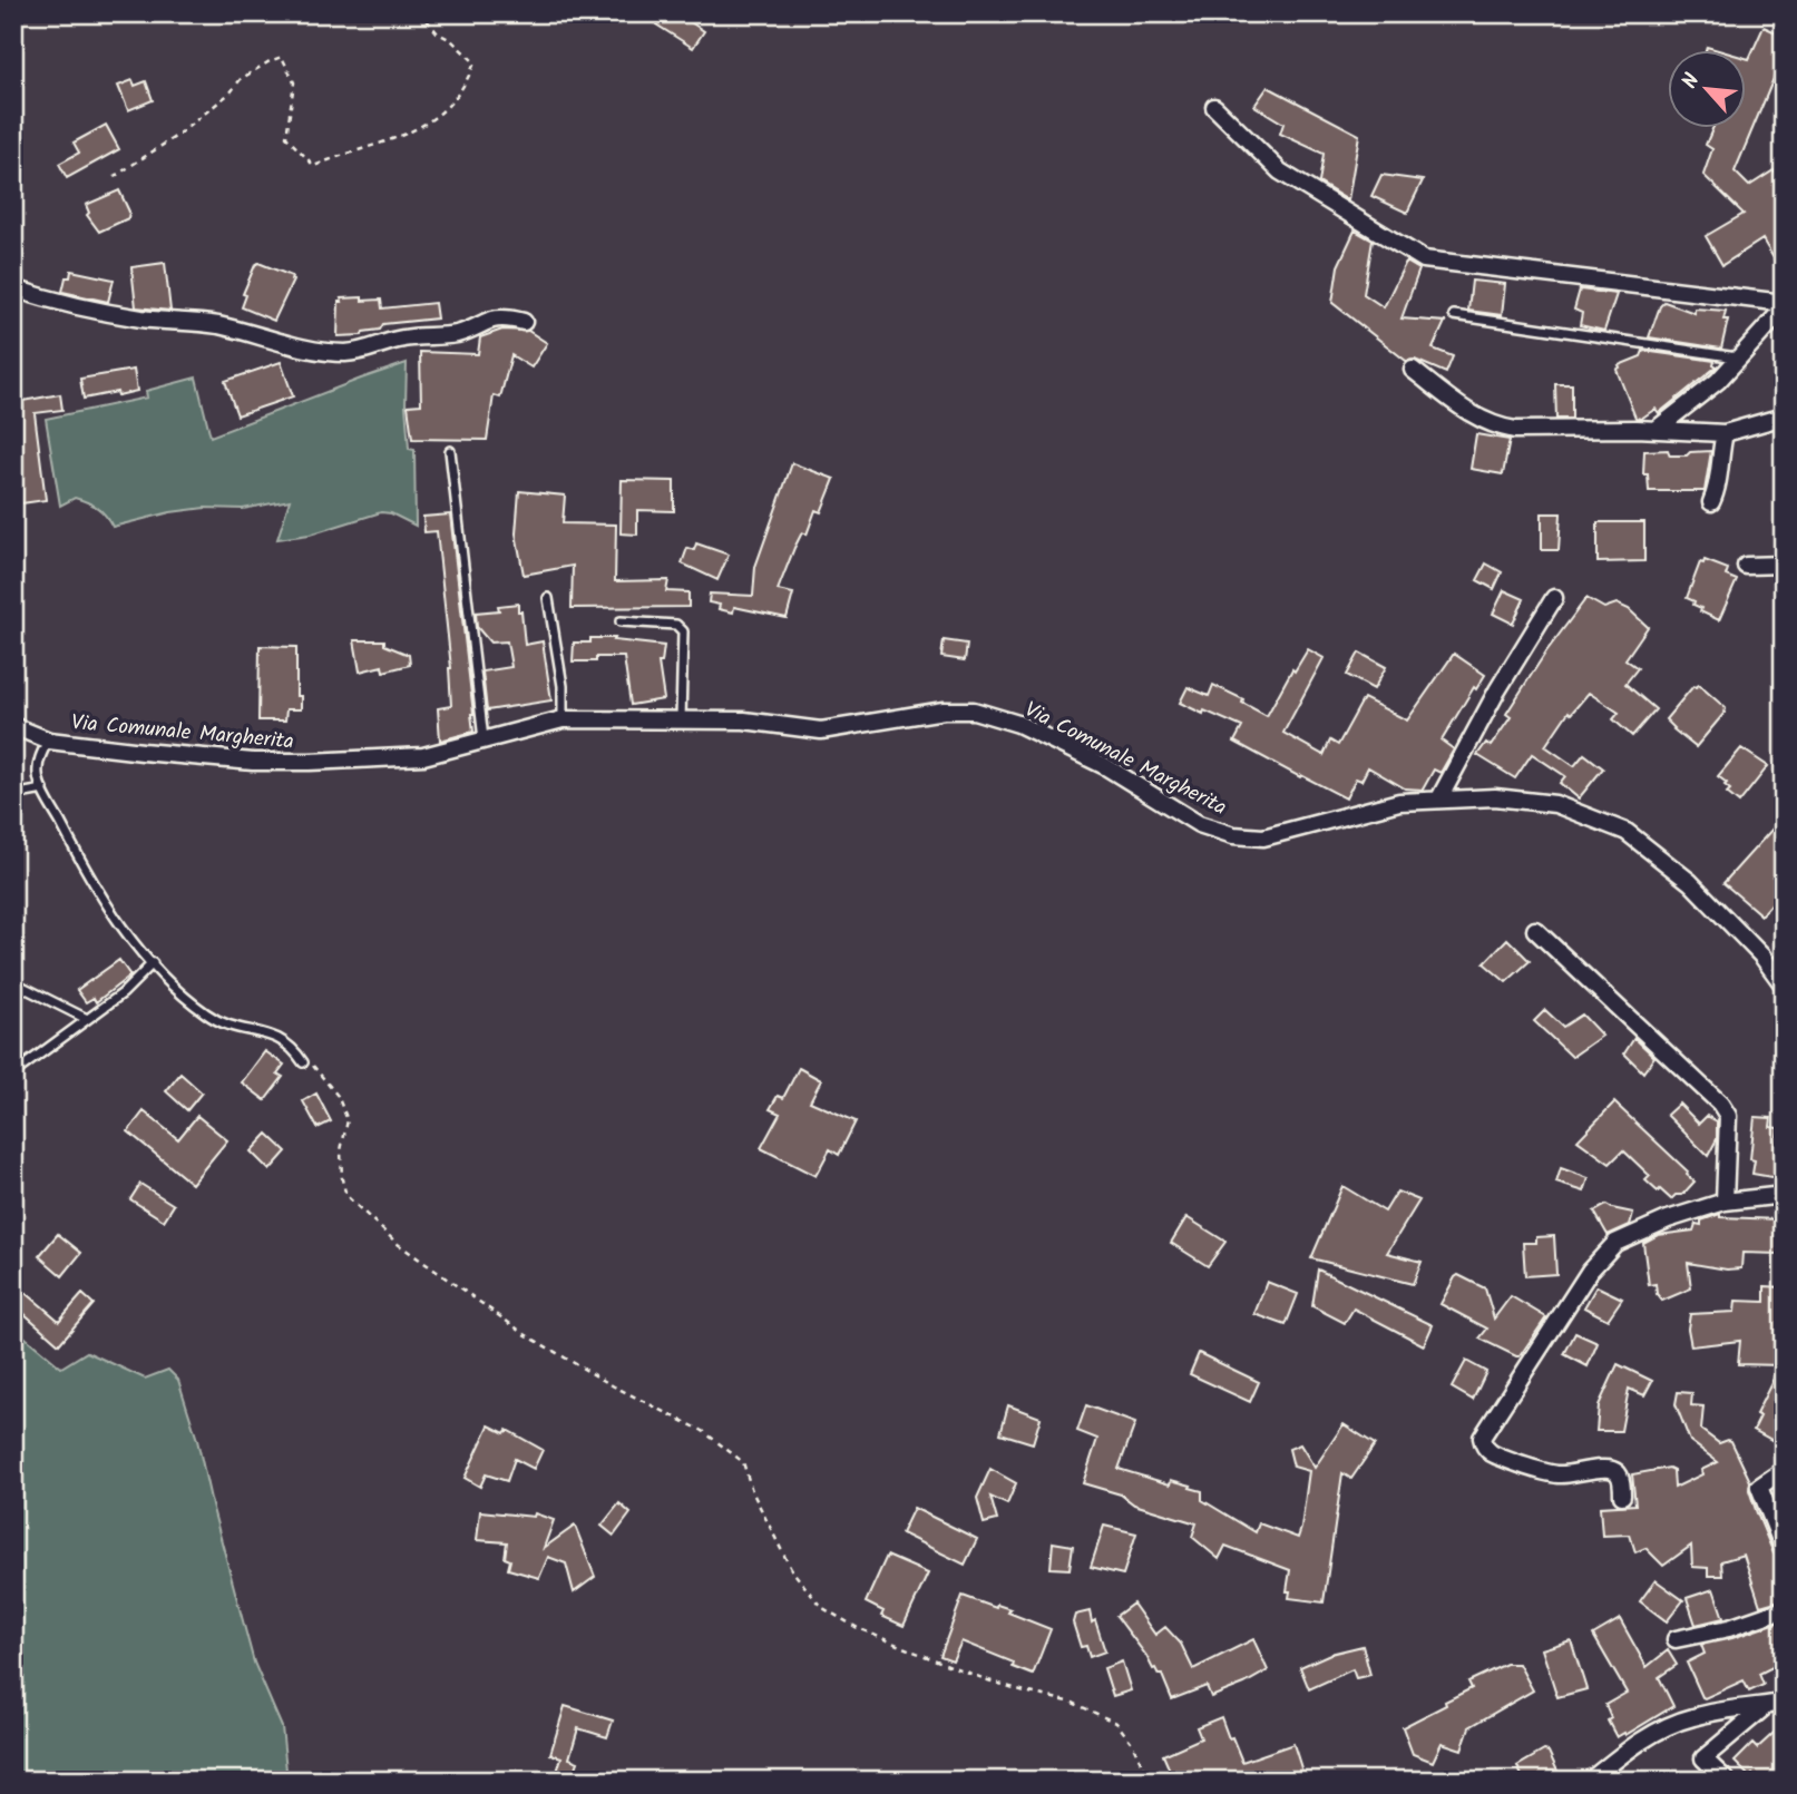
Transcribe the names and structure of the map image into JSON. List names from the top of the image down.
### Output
{
  "streets": {
    "street": ["Via Comunale Margherita"]
  },
  "north": "top left"
}
